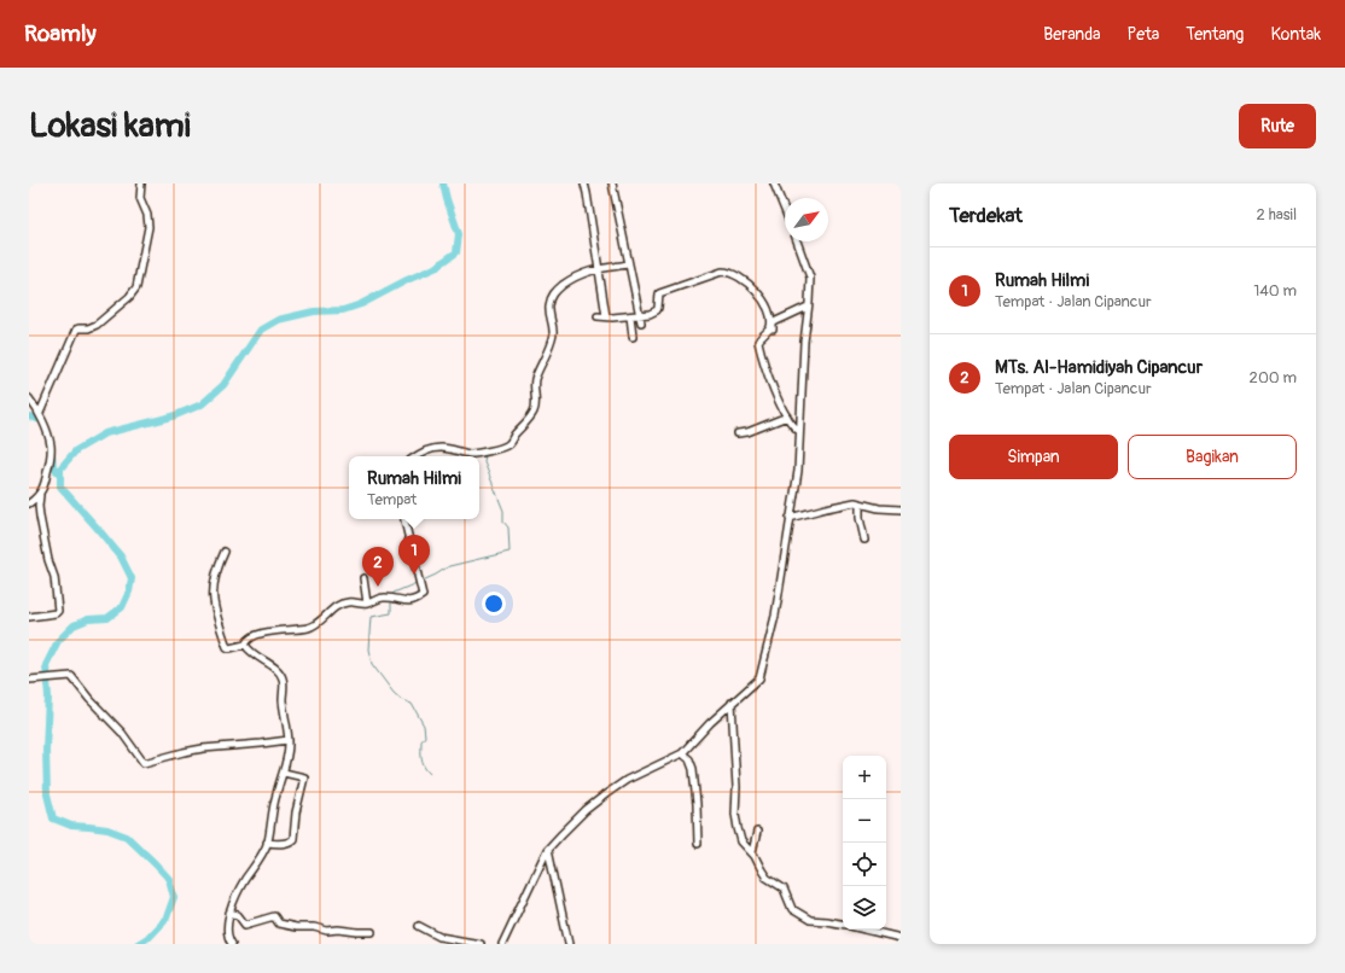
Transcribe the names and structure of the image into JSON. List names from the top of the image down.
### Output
{
  "north": "top right",
  "page": {
    "header": "Roamly",
    "nav": [
      "Beranda",
      "Peta",
      "Tentang",
      "Kontak"
    ],
    "buttons": [
      "Rute",
      ["Simpan", "Bagikan"]
    ],
    "title": "Lokasi kami",
    "heading": ["Terdekat", "2 hasil"],
    "list": [
      {
        "mark": "1",
        "name": "Rumah Hilmi",
        "note": "Tempat · Jalan Cipancur",
        "value": "140 m"
      },
      {
        "mark": "2",
        "name": "MTs. Al-Hamidiyah Cipancur",
        "note": "Tempat · Jalan Cipancur",
        "value": "200 m"
      }
    ],
    "popup": ["Rumah Hilmi", "Tempat"],
    "pins": ["1", "2"],
    "map_buttons": ["+", "−"]
  }
}
